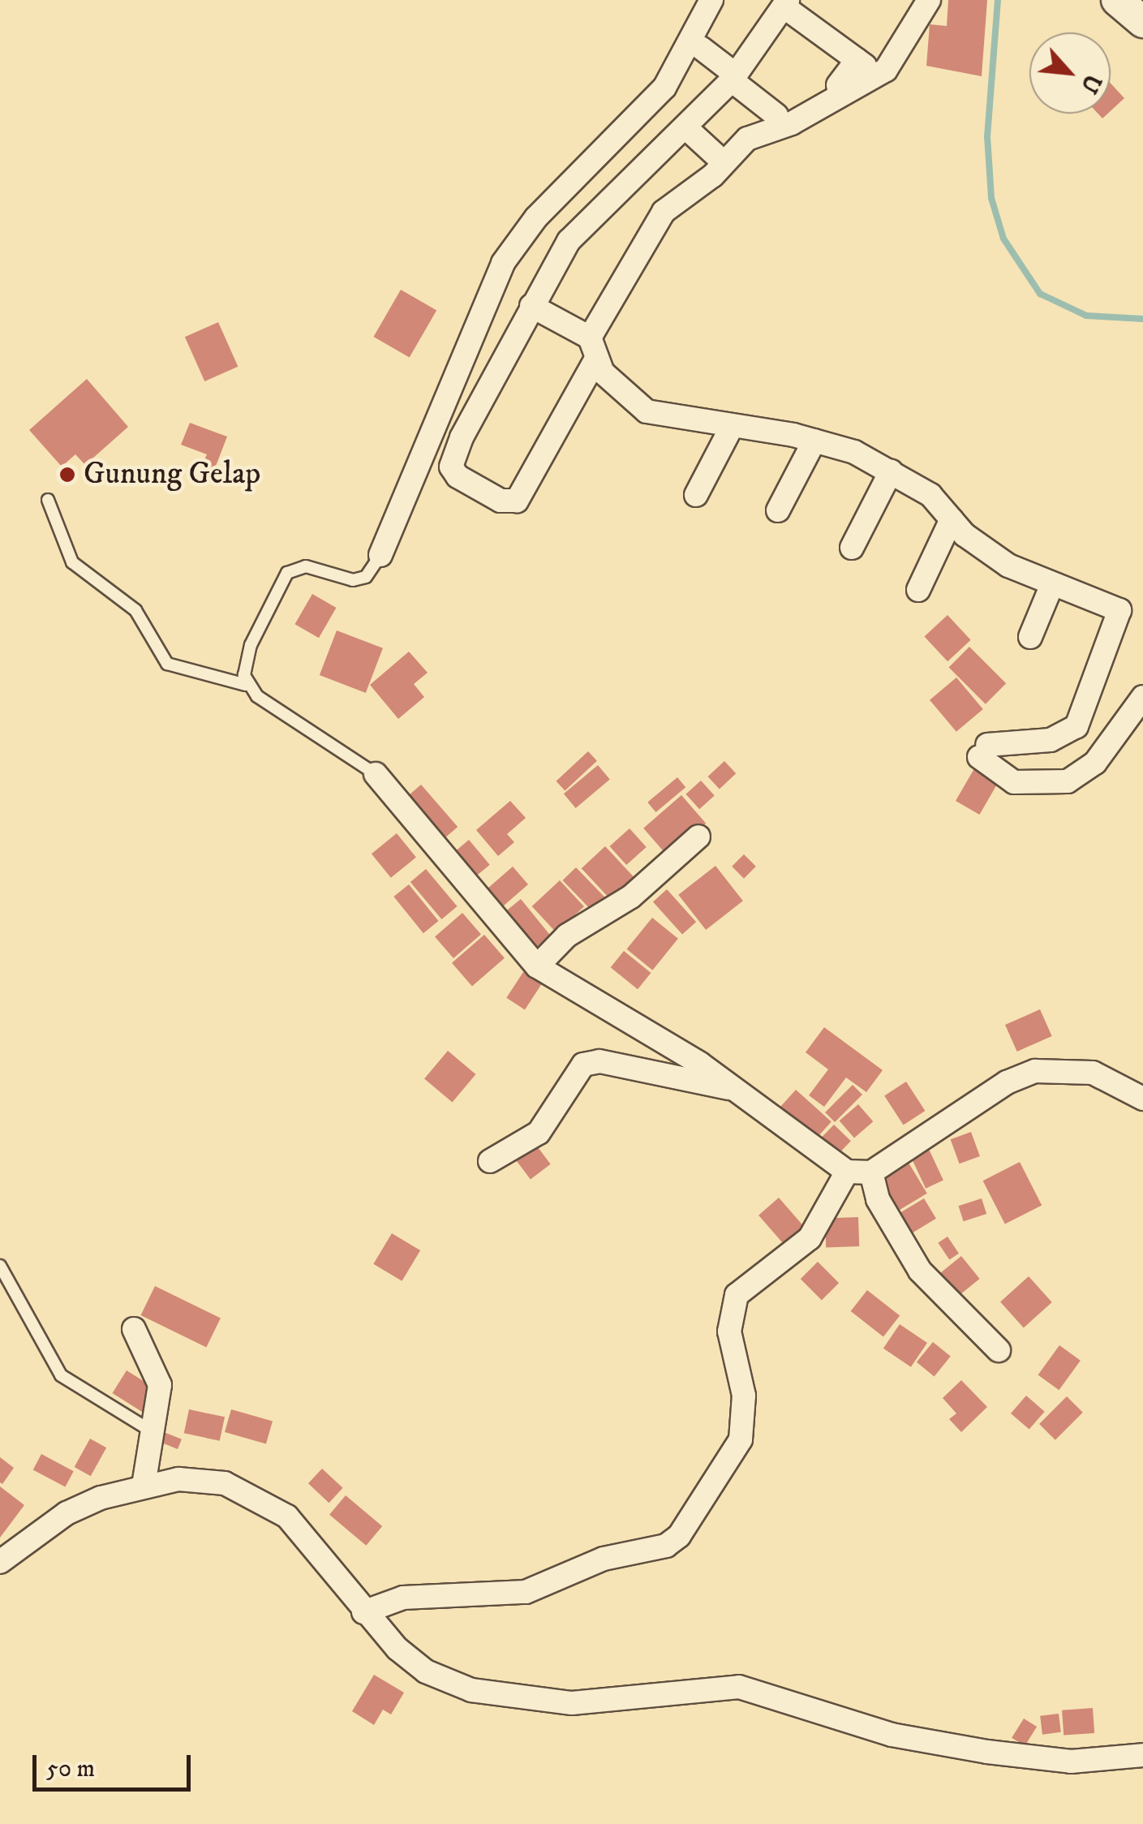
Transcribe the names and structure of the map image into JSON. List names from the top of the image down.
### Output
{
  "places": ["Gunung Gelap"],
  "scale_bar": "50 m",
  "north": "bottom right"
}
